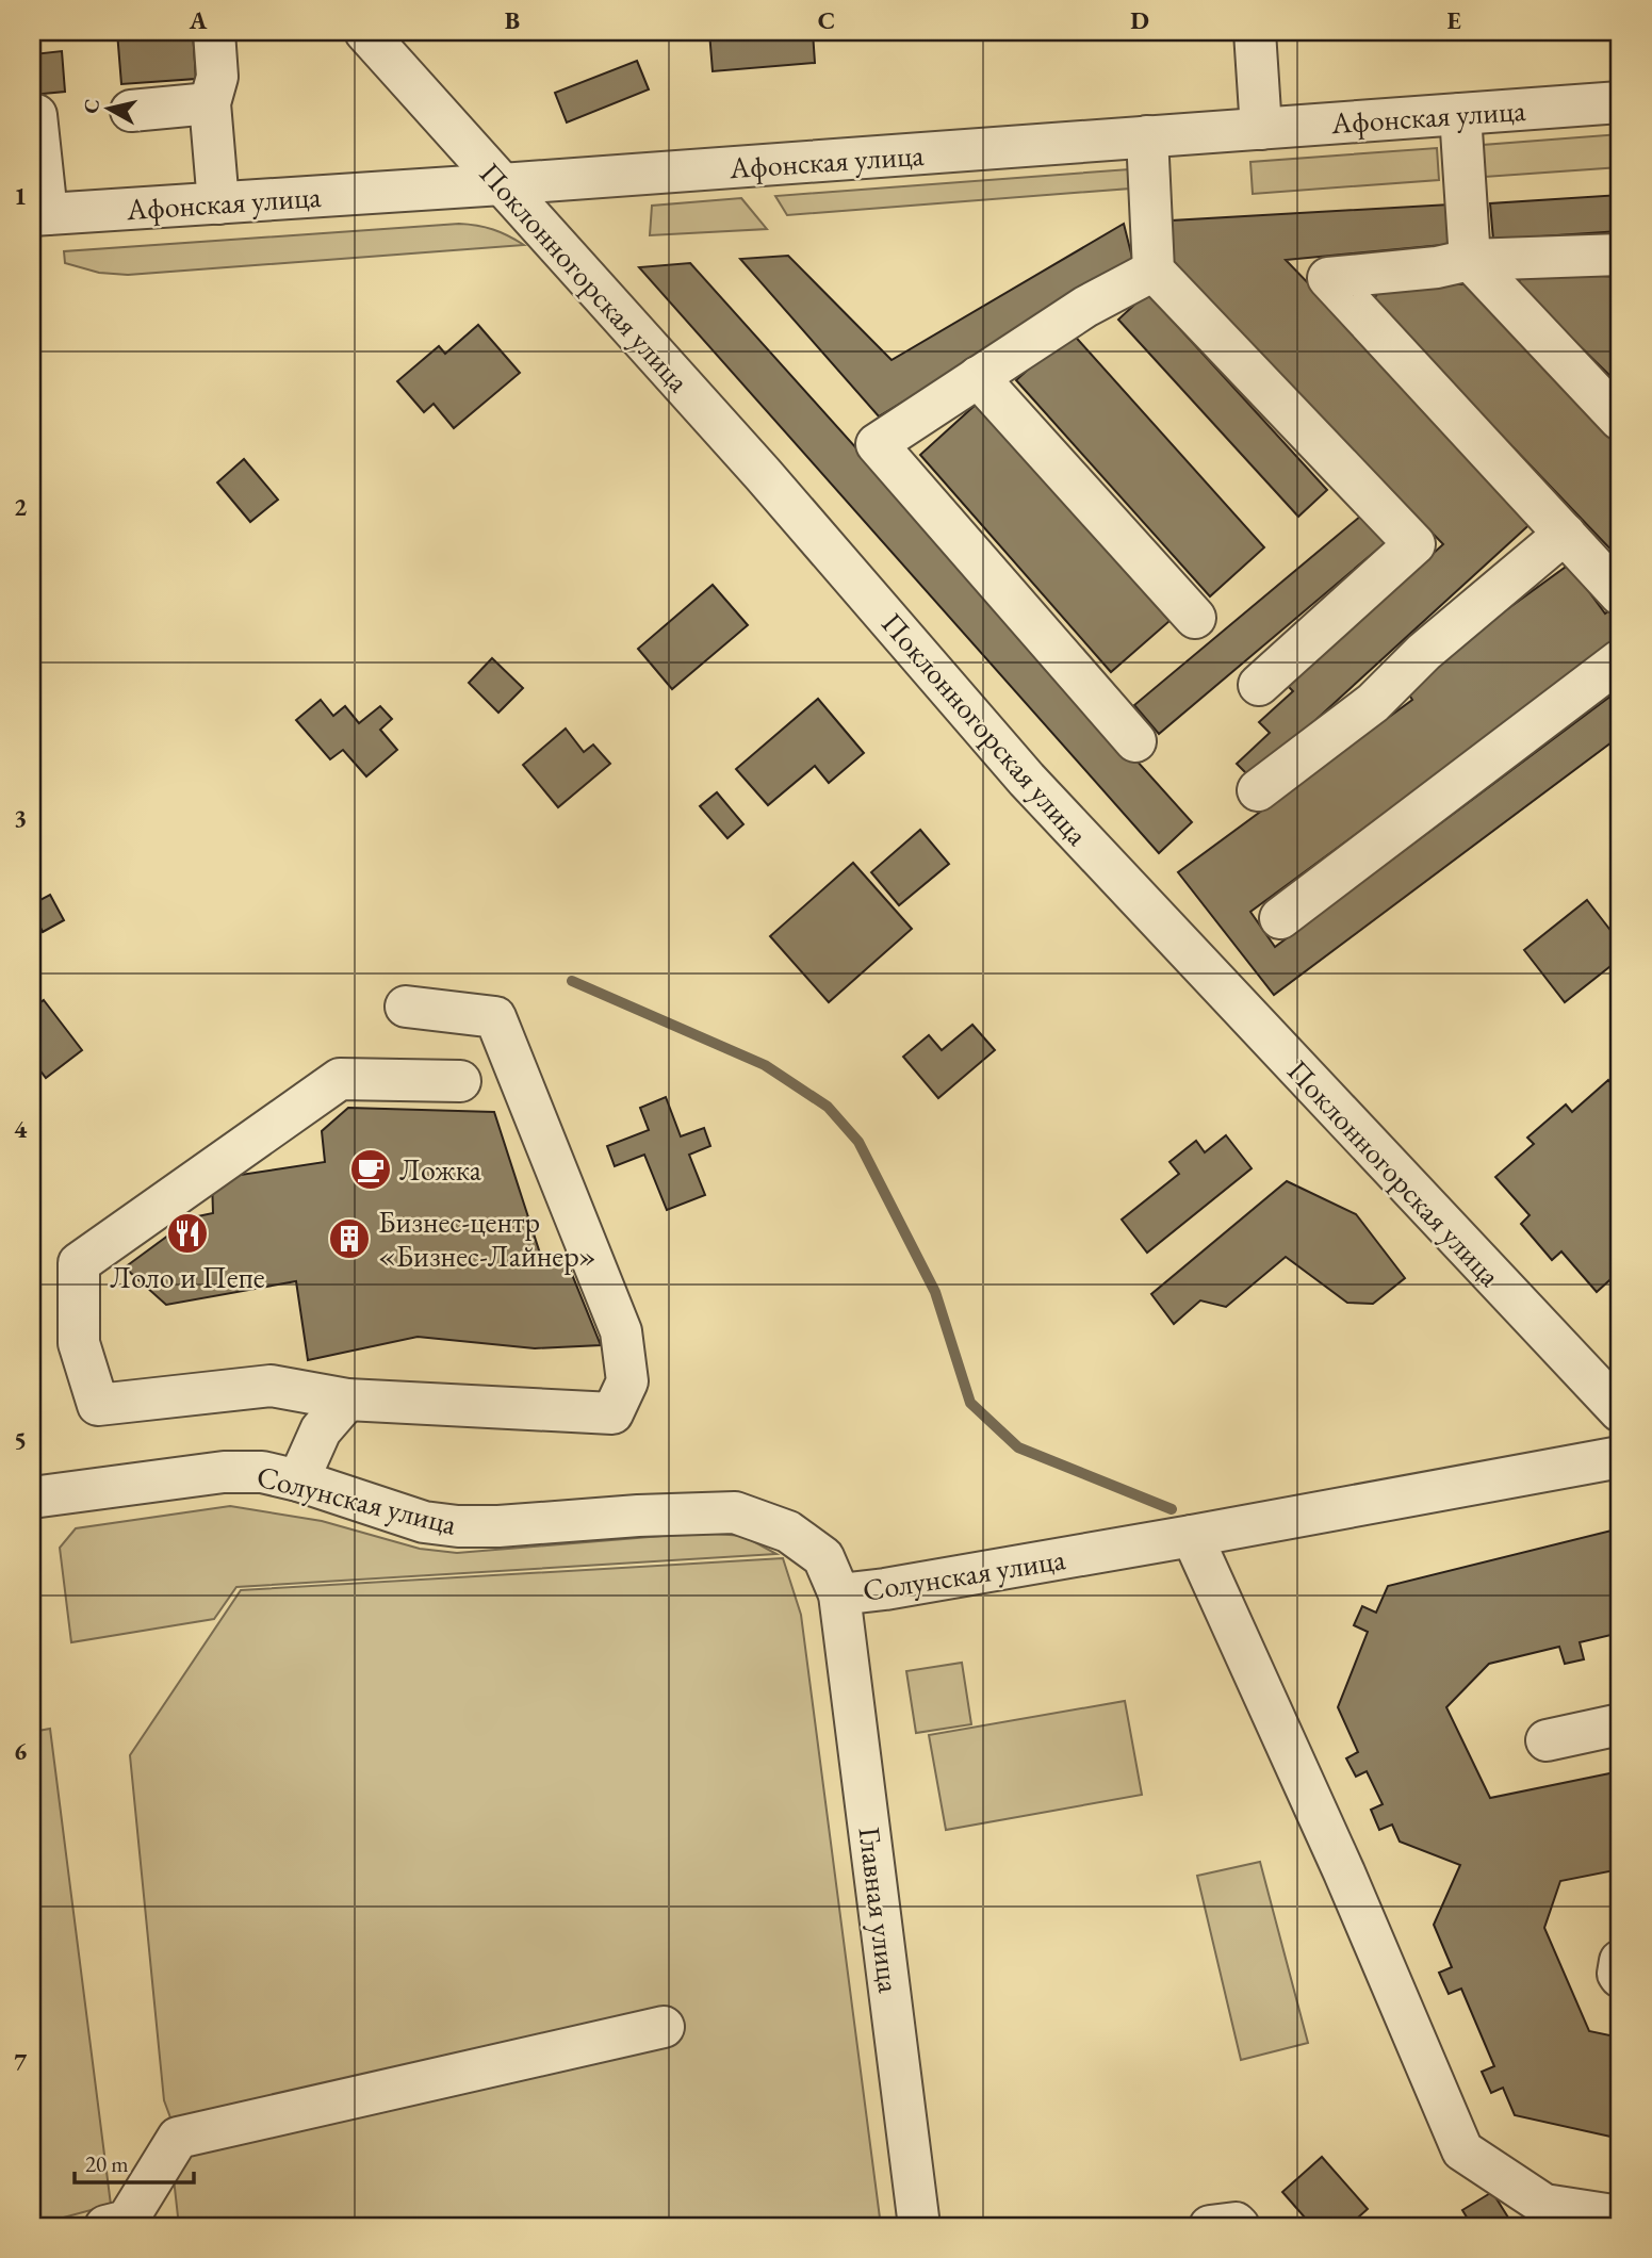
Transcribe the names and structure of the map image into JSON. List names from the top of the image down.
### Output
{
  "streets": {
    "street": [
      "Афонская улица",
      "Поклонногорская улица",
      "Солунская улица",
      "Главная улица"
    ]
  },
  "crossings": [
    ["Афонская улица", "Поклонногорская улица"],
    ["Солунская улица", "Главная улица"]
  ],
  "places": {
    "cafe": ["Ложка"],
    "restaurant": ["Лоло и Пепе"],
    "building": ["Бизнес-центр «Бизнес-Лайнер»"]
  },
  "scale_bar": "20 m",
  "north": "left",
  "grid": {
    "columns": [
      "A",
      "B",
      "C",
      "D",
      "E"
    ],
    "rows": [
      "1",
      "2",
      "3",
      "4",
      "5",
      "6",
      "7"
    ]
  }
}
